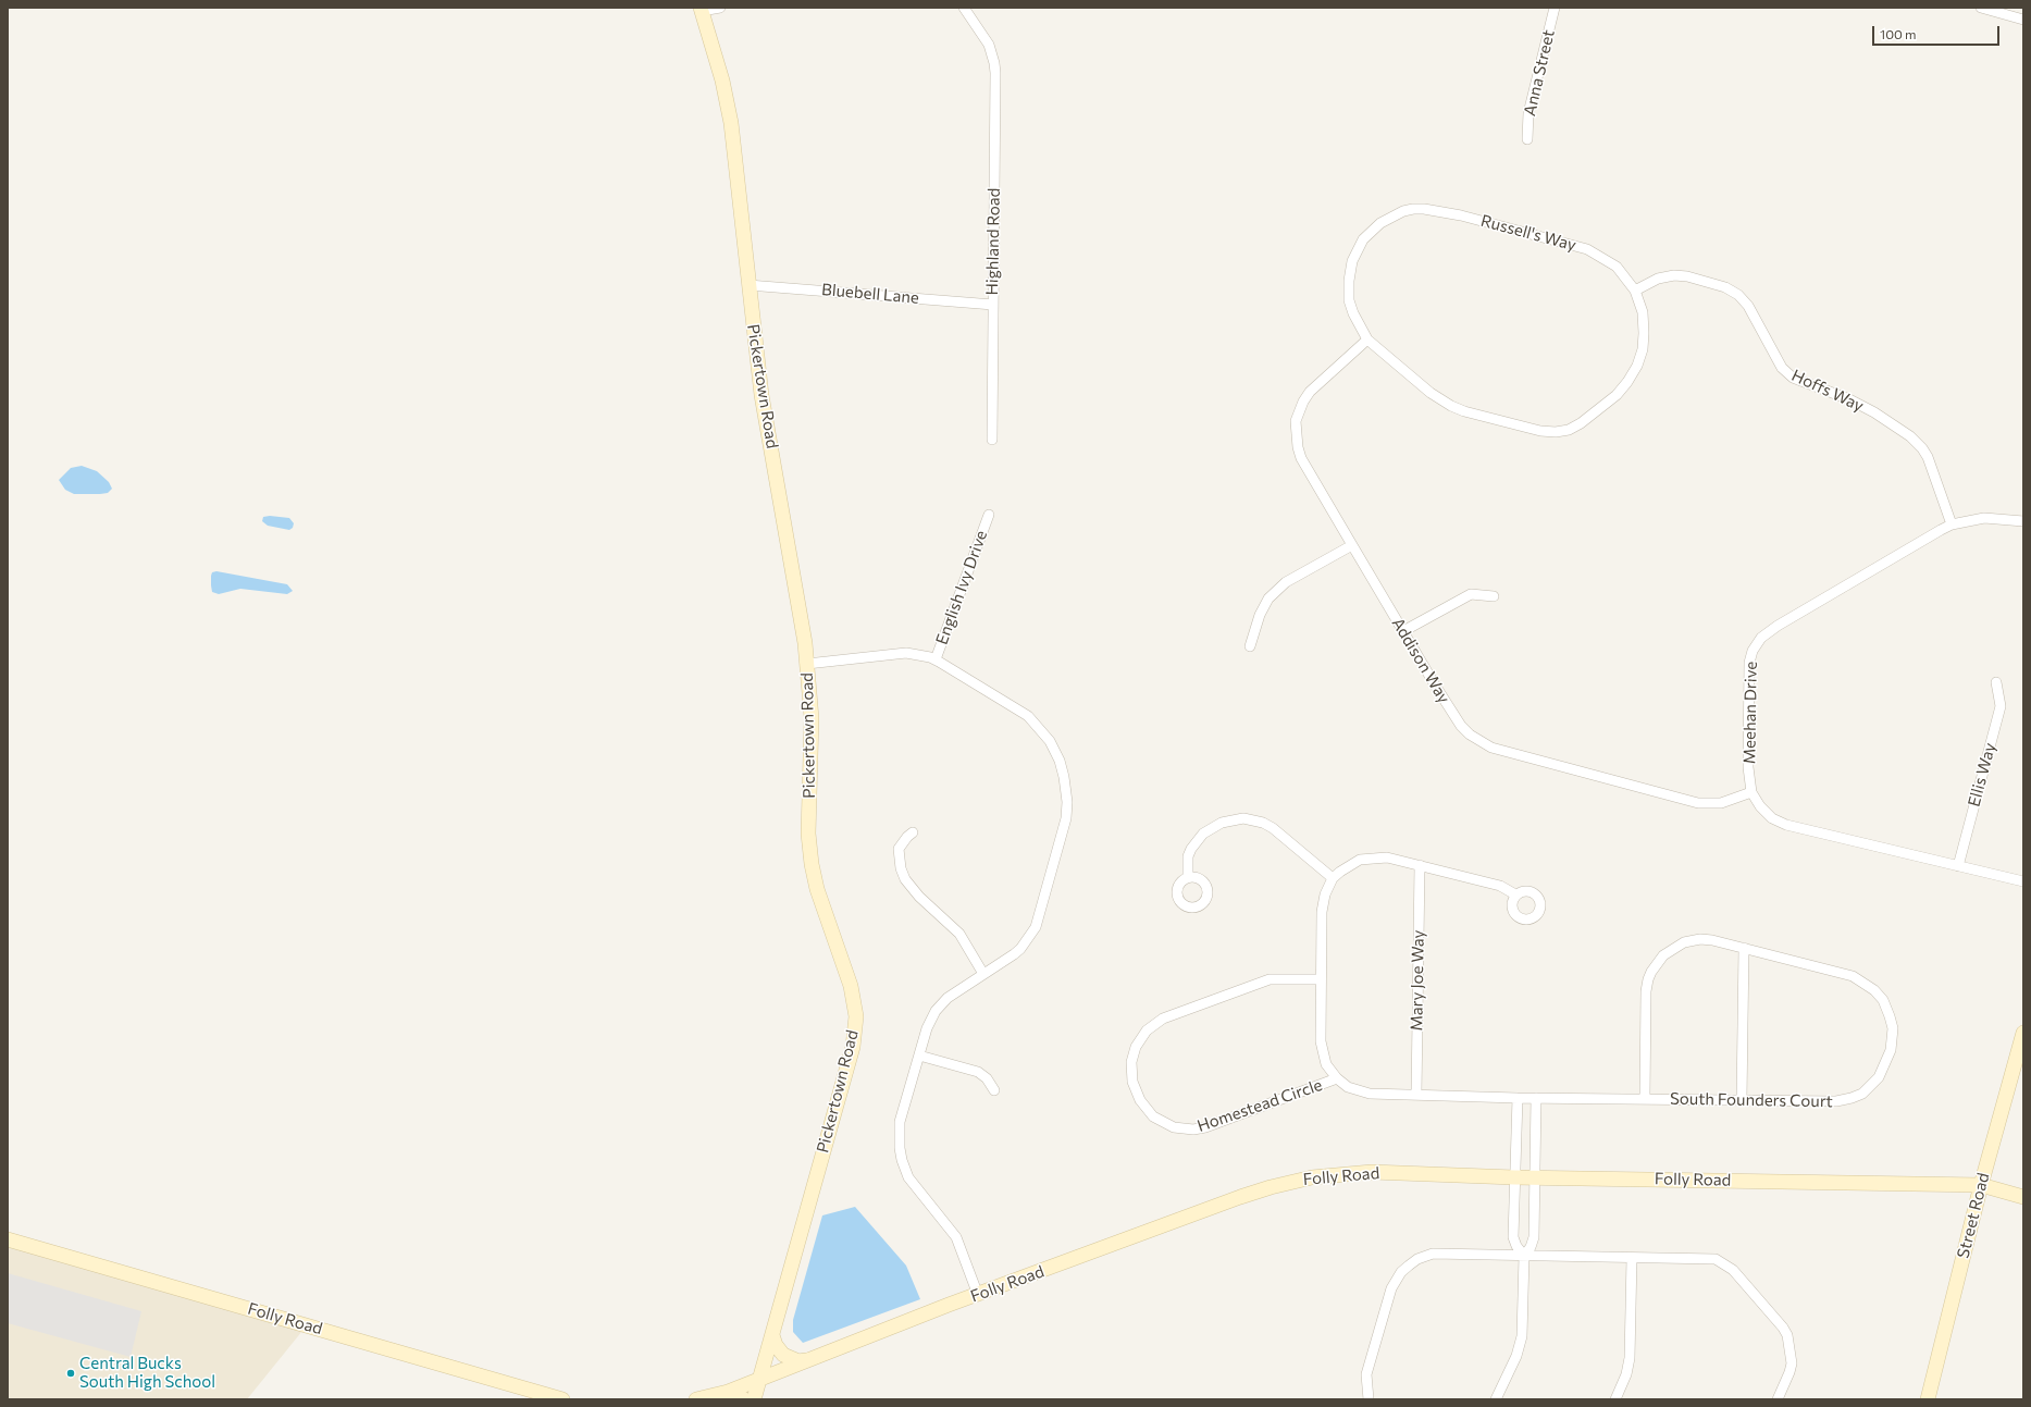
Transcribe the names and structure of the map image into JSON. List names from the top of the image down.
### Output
{
  "streets": {
    "street": [
      "Anna Street",
      "Russell's Way",
      "Highland Road",
      "Bluebell Lane",
      "Pickertown Road",
      "Hoffs Way",
      "English Ivy Drive",
      "Addison Way",
      "Meehan Drive",
      "Ellis Way",
      "Mary Joe Way",
      "South Founders Court",
      "Homestead Circle",
      "Folly Road",
      "Street Road"
    ]
  },
  "crossings": [
    ["Russell's Way", "Hoffs Way"],
    ["Russell's Way", "Addison Way"],
    ["Highland Road", "Bluebell Lane"],
    ["Bluebell Lane", "Pickertown Road"],
    ["Pickertown Road", "Folly Road"],
    ["Hoffs Way", "Meehan Drive"],
    ["Addison Way", "Meehan Drive"],
    ["Meehan Drive", "Ellis Way"],
    ["Mary Joe Way", "South Founders Court"],
    ["South Founders Court", "Homestead Circle"],
    ["Folly Road", "Street Road"]
  ],
  "places": ["Central Bucks South High School"],
  "scale_bar": "100 m"
}
